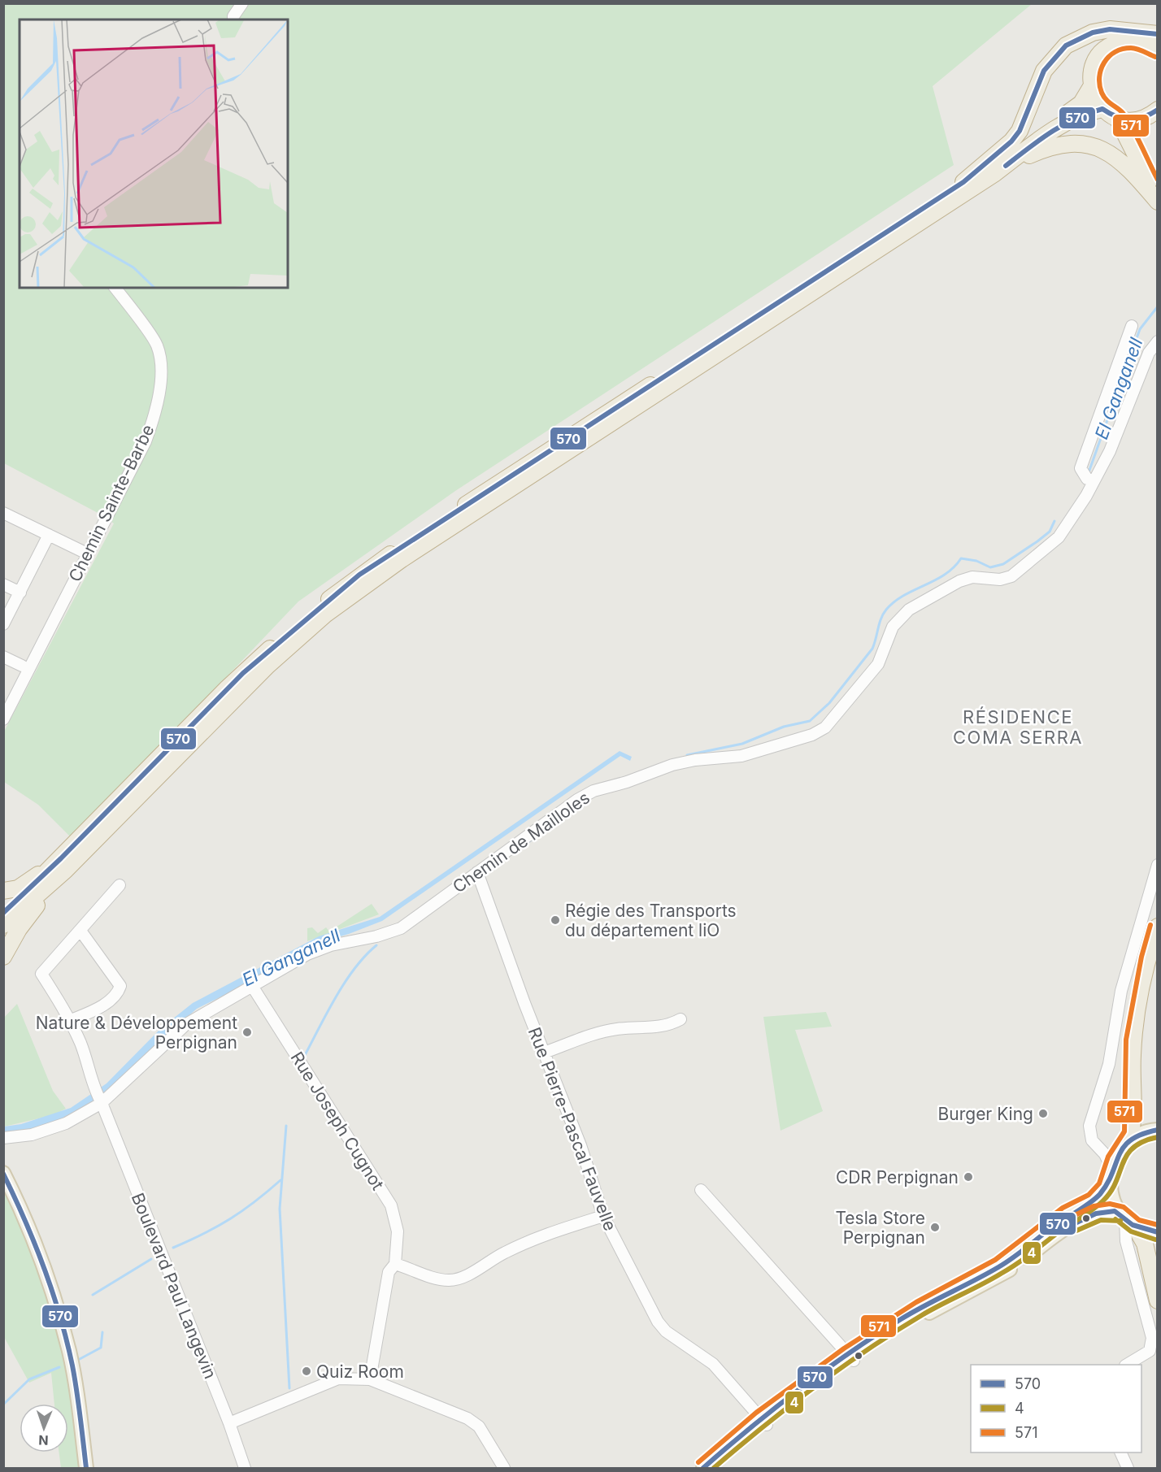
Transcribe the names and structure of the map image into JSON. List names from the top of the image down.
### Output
{
  "streets": {
    "street": [
      "Chemin Sainte-Barbe",
      "Chemin de Mailloles",
      "Rue Joseph Cugnot",
      "Rue Pierre-Pascal Fauvelle",
      "Boulevard Paul Langevin"
    ]
  },
  "crossings": [
    ["Chemin de Mailloles", "Rue Joseph Cugnot"],
    ["Chemin de Mailloles", "Rue Pierre-Pascal Fauvelle"],
    ["Chemin de Mailloles", "Boulevard Paul Langevin"]
  ],
  "districts": ["RÉSIDENCE COMA SERRA"],
  "water": ["El Ganganell"],
  "places": [
    "Régie des Transports du département liO",
    "Nature & Développement Perpignan",
    "Burger King",
    "CDR Perpignan",
    "Tesla Store Perpignan",
    "Quiz Room"
  ],
  "lines": ["transit line 570", "transit line 571", "transit line 4"],
  "legend": ["570", "4", "571"],
  "north": "bottom"
}
